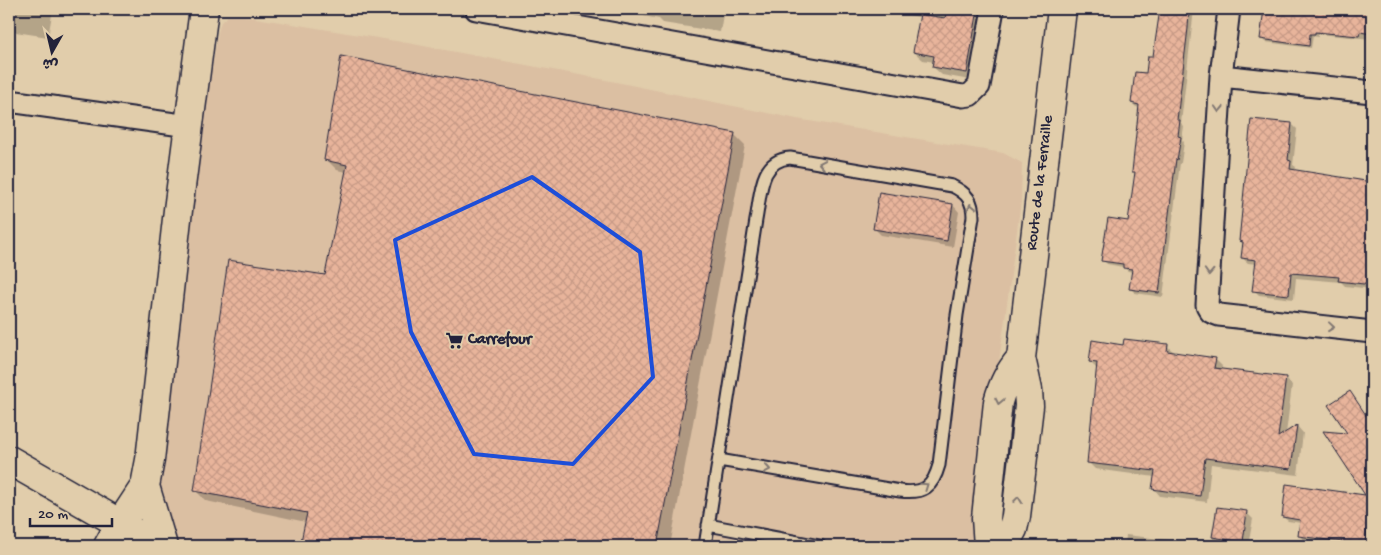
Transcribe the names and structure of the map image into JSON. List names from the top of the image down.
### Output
{
  "streets": {
    "street": ["Route de la Ferraille"]
  },
  "places": {
    "supermarket": ["Carrefour"]
  },
  "scale_bar": "20 m",
  "north": "bottom"
}
